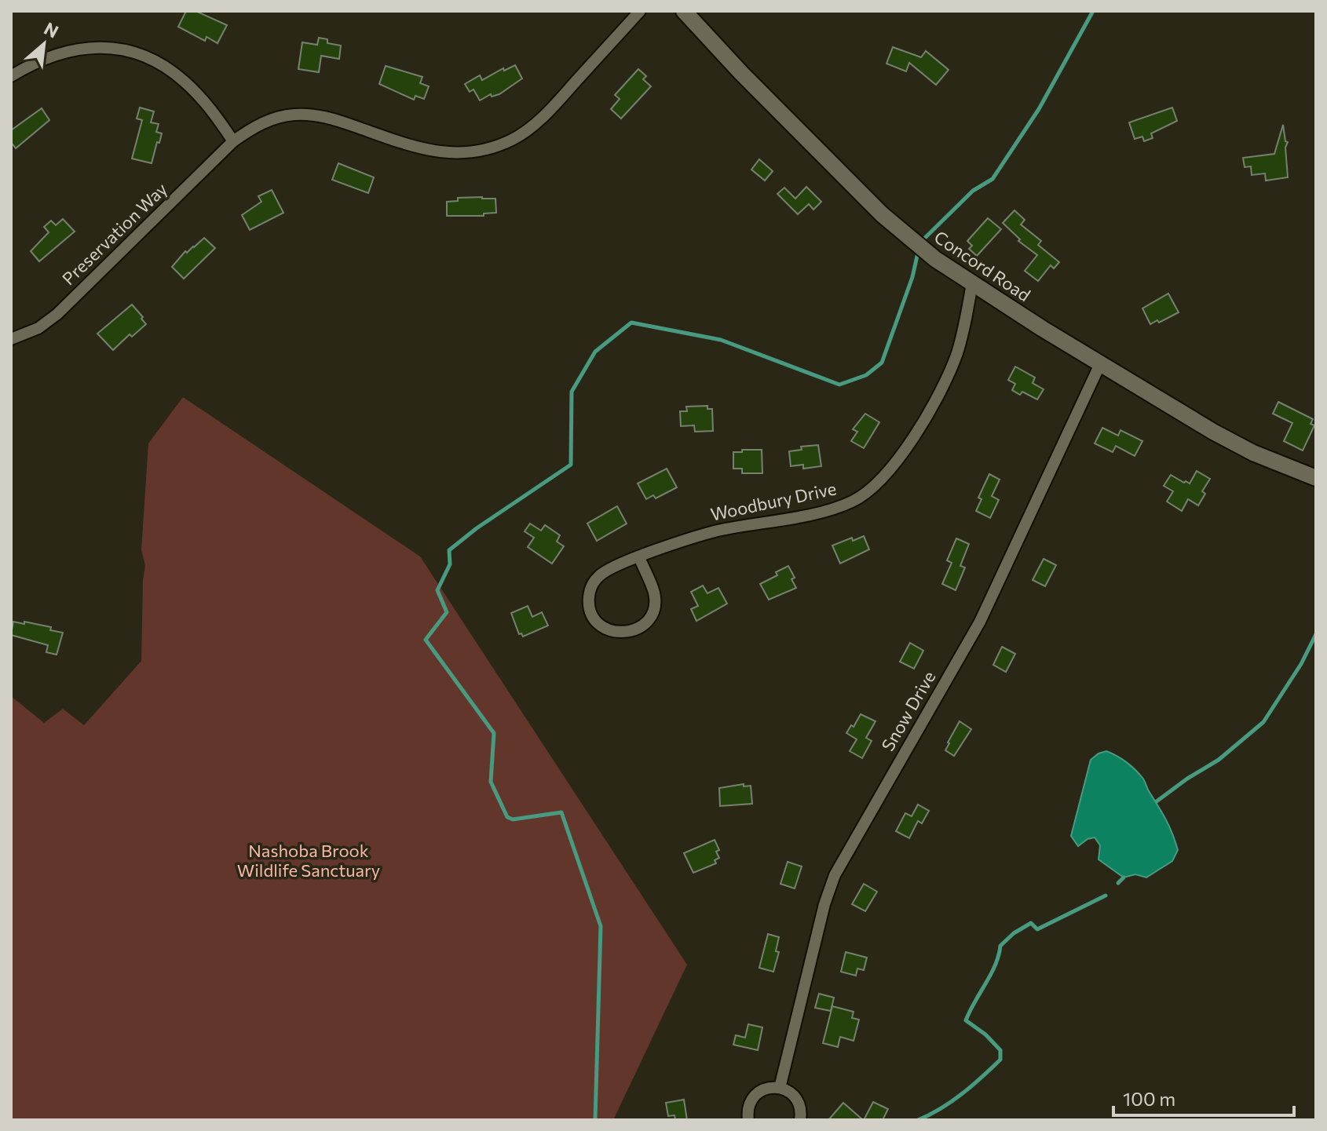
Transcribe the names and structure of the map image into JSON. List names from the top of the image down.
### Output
{
  "streets": {
    "main road": ["Concord Road"],
    "street": ["Preservation Way", "Woodbury Drive", "Snow Drive"]
  },
  "crossings": [
    ["Concord Road", "Woodbury Drive"],
    ["Concord Road", "Snow Drive"]
  ],
  "parks": ["Nashoba Brook Wildlife Sanctuary"],
  "scale_bar": "100 m",
  "north": "top right"
}
